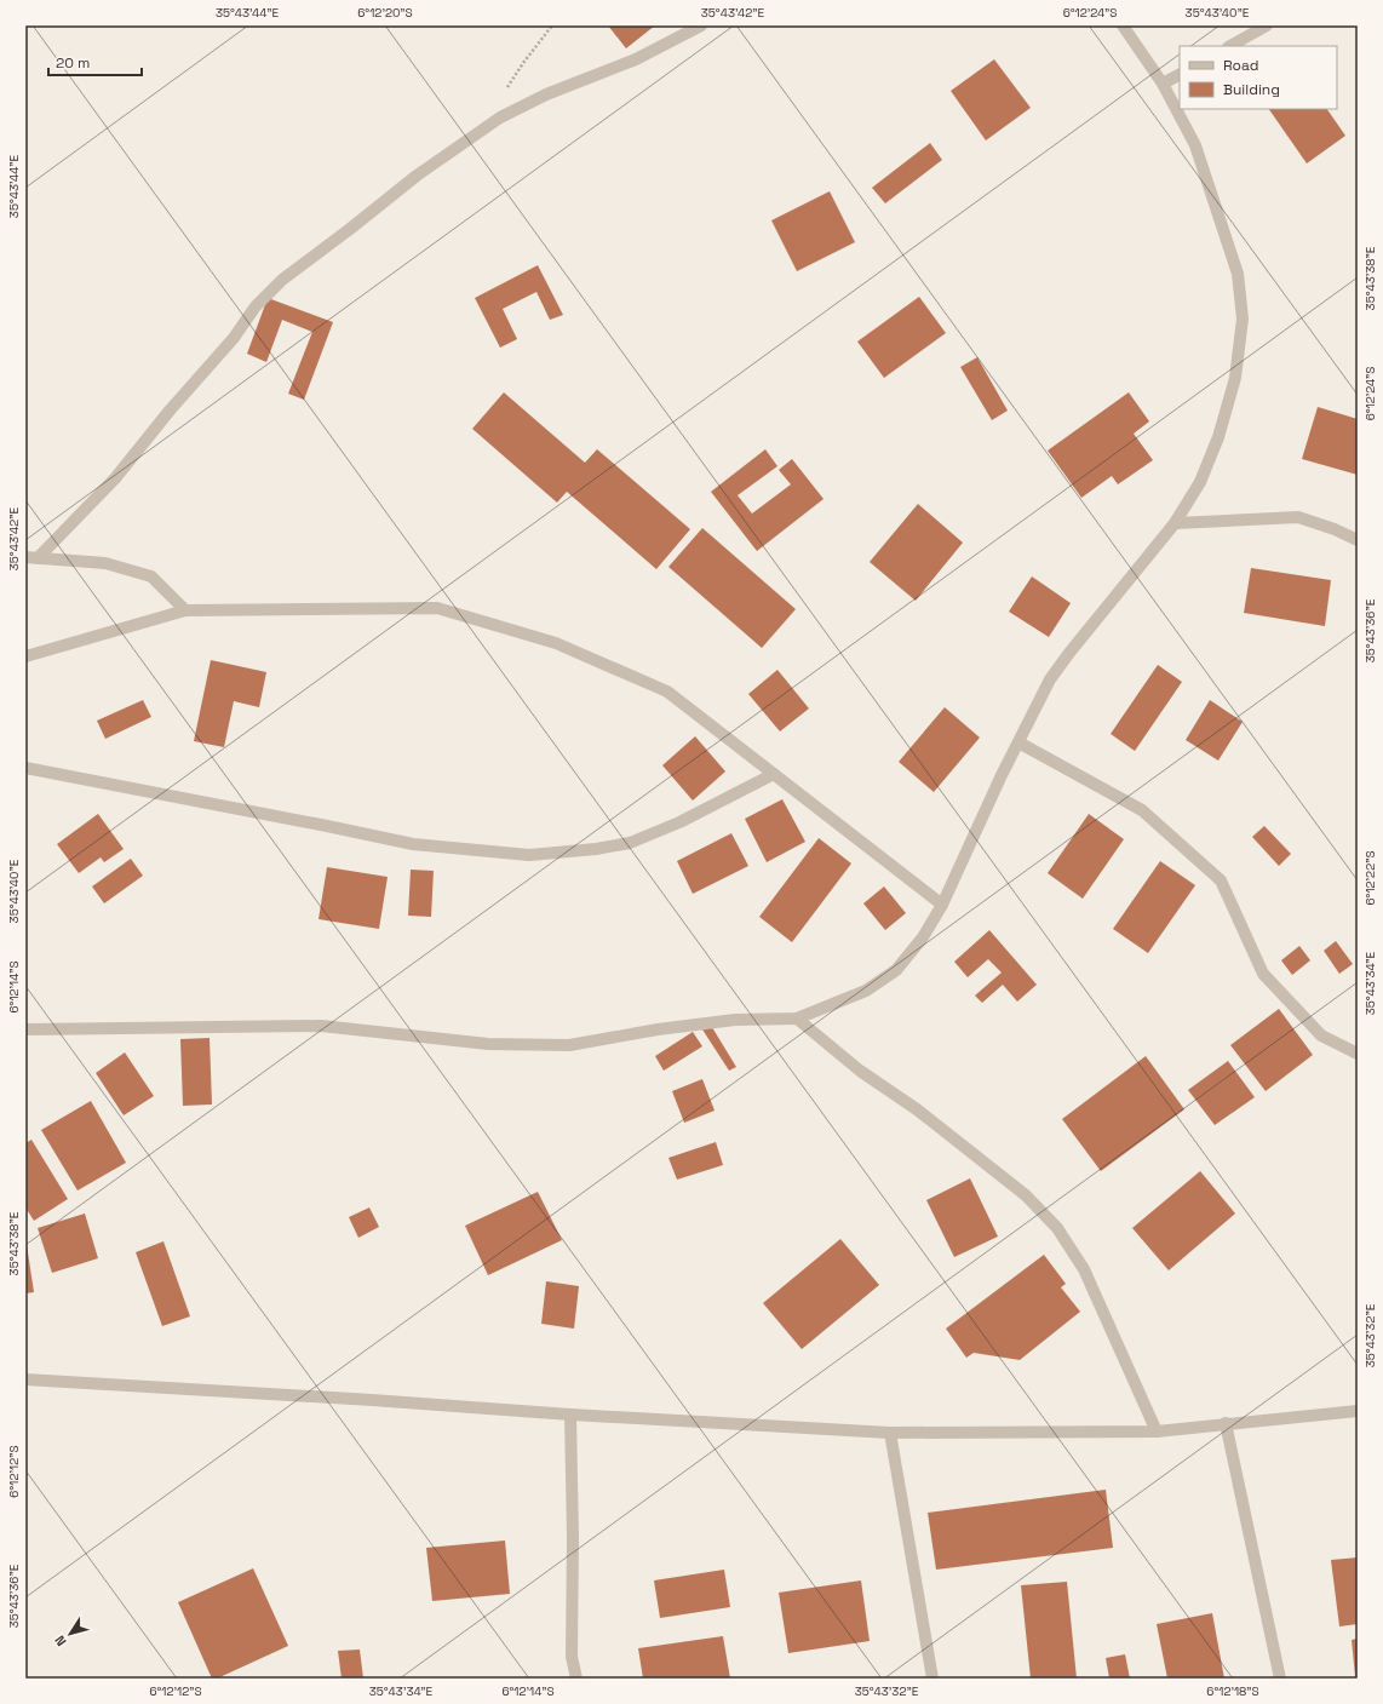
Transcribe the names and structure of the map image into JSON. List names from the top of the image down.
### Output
{
  "legend": ["Road", "Building"],
  "scale_bar": "20 m",
  "north": "bottom left",
  "coordinates": [
    "35°43'44\"E",
    "6°12'20\"S",
    "35°43'42\"E",
    "6°12'24\"S",
    "35°43'40\"E",
    "35°43'38\"E",
    "35°43'36\"E",
    "6°12'22\"S",
    "35°43'34\"E",
    "6°12'14\"S",
    "35°43'32\"E",
    "6°12'12\"S",
    "6°12'18\"S"
  ]
}
